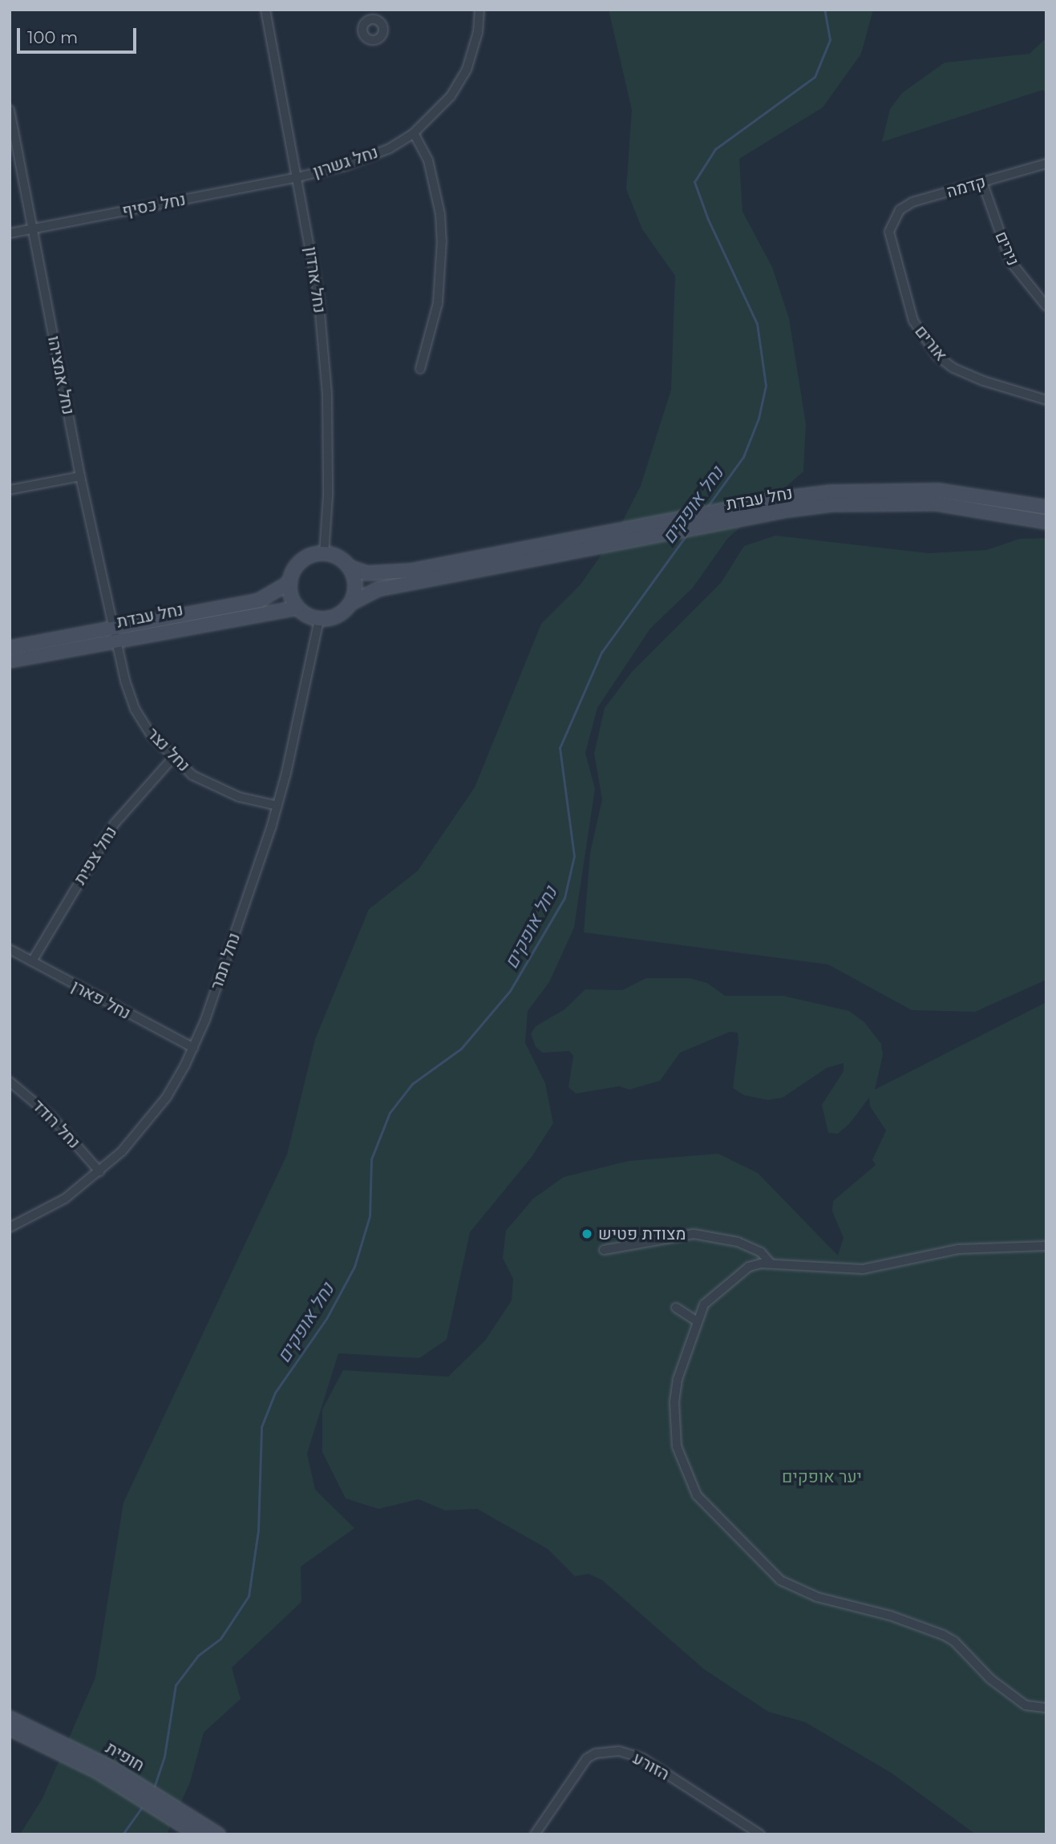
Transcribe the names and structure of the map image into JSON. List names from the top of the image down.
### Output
{
  "streets": {
    "street": [
      "נחל גשרון",
      "קדמה",
      "נחל כסיף",
      "נירים",
      "נחל ארדון",
      "אורים",
      "נחל אמציהו",
      "נחל עבדת",
      "נחל נצר",
      "נחל צפית",
      "נחל תמר",
      "נחל פארן",
      "נחל רודד",
      "חופית",
      "הזורע"
    ]
  },
  "crossings": [
    ["נחל גשרון", "נחל כסיף"],
    ["נחל גשרון", "נחל ארדון"],
    ["קדמה", "נירים"],
    ["קדמה", "אורים"],
    ["נחל כסיף", "נחל ארדון"],
    ["נחל כסיף", "נחל אמציהו"],
    ["נחל ארדון", "נחל עבדת"],
    ["נחל ארדון", "נחל תמר"],
    ["נחל אמציהו", "נחל עבדת"],
    ["נחל אמציהו", "נחל נצר"],
    ["נחל עבדת", "נחל נצר"],
    ["נחל עבדת", "נחל תמר"],
    ["נחל נצר", "נחל צפית"],
    ["נחל נצר", "נחל תמר"],
    ["נחל צפית", "נחל פארן"],
    ["נחל תמר", "נחל פארן"],
    ["נחל תמר", "נחל רודד"]
  ],
  "water": ["נחל אופקים"],
  "parks": ["יער אופקים"],
  "places": ["מצודת פטיש"],
  "scale_bar": "100 m"
}
